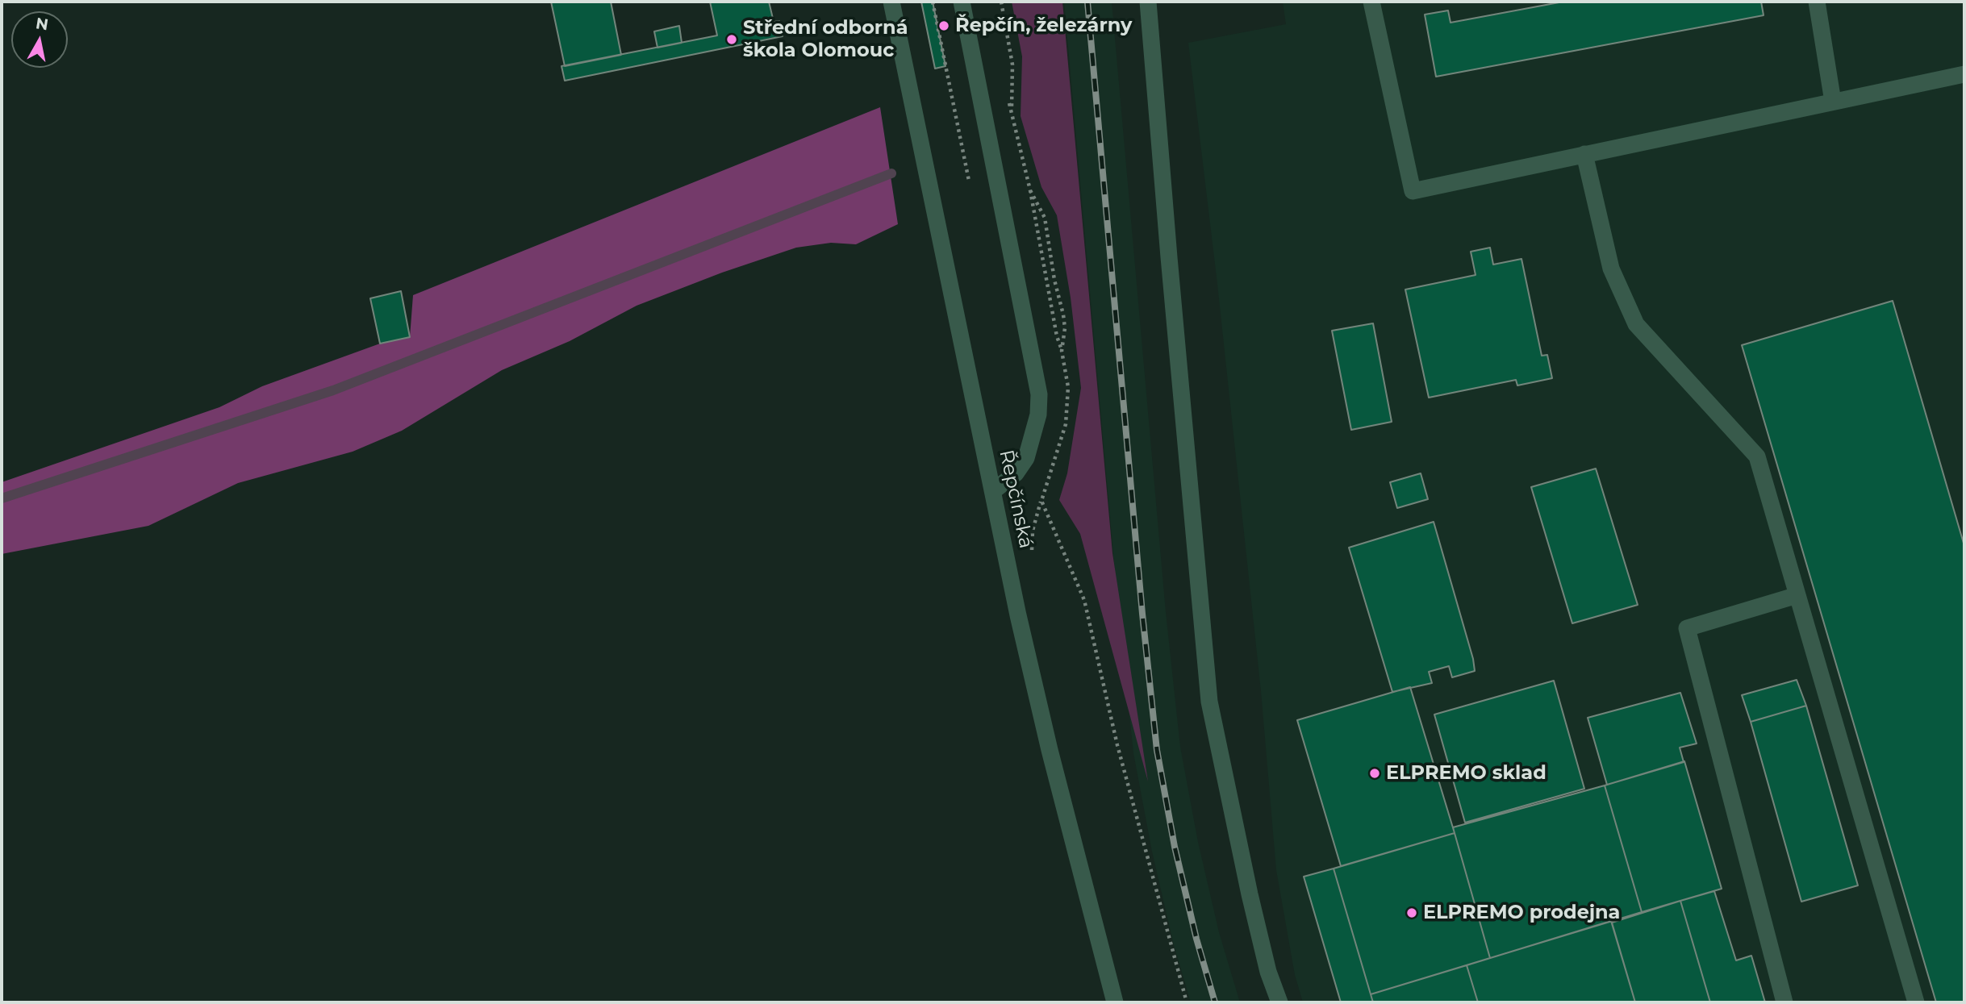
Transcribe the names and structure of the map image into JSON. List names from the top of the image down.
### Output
{
  "streets": {
    "street": ["Řepčínská"]
  },
  "places": [
    "Řepčín, železárny",
    "Střední odborná škola Olomouc",
    "ELPREMO sklad",
    "ELPREMO prodejna"
  ],
  "north": "top"
}
